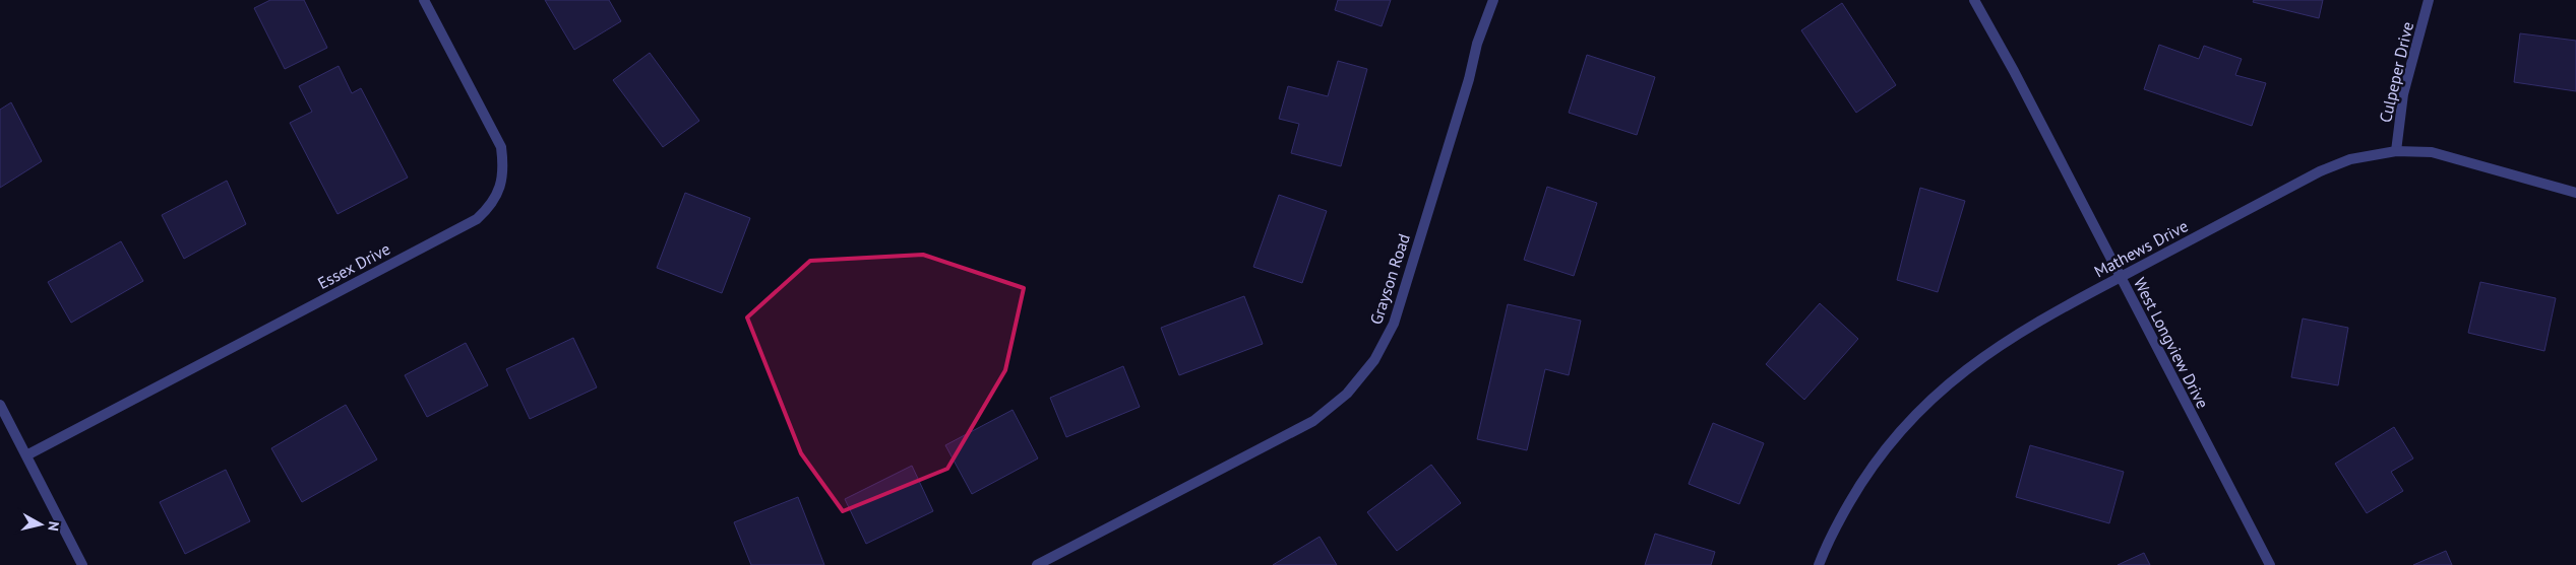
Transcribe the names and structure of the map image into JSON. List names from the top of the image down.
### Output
{
  "streets": {
    "street": [
      "Culpeper Drive",
      "Mathews Drive",
      "Essex Drive",
      "Grayson Road",
      "West Longview Drive"
    ]
  },
  "crossings": [
    ["Culpeper Drive", "Mathews Drive"],
    ["Mathews Drive", "West Longview Drive"]
  ],
  "north": "right"
}
